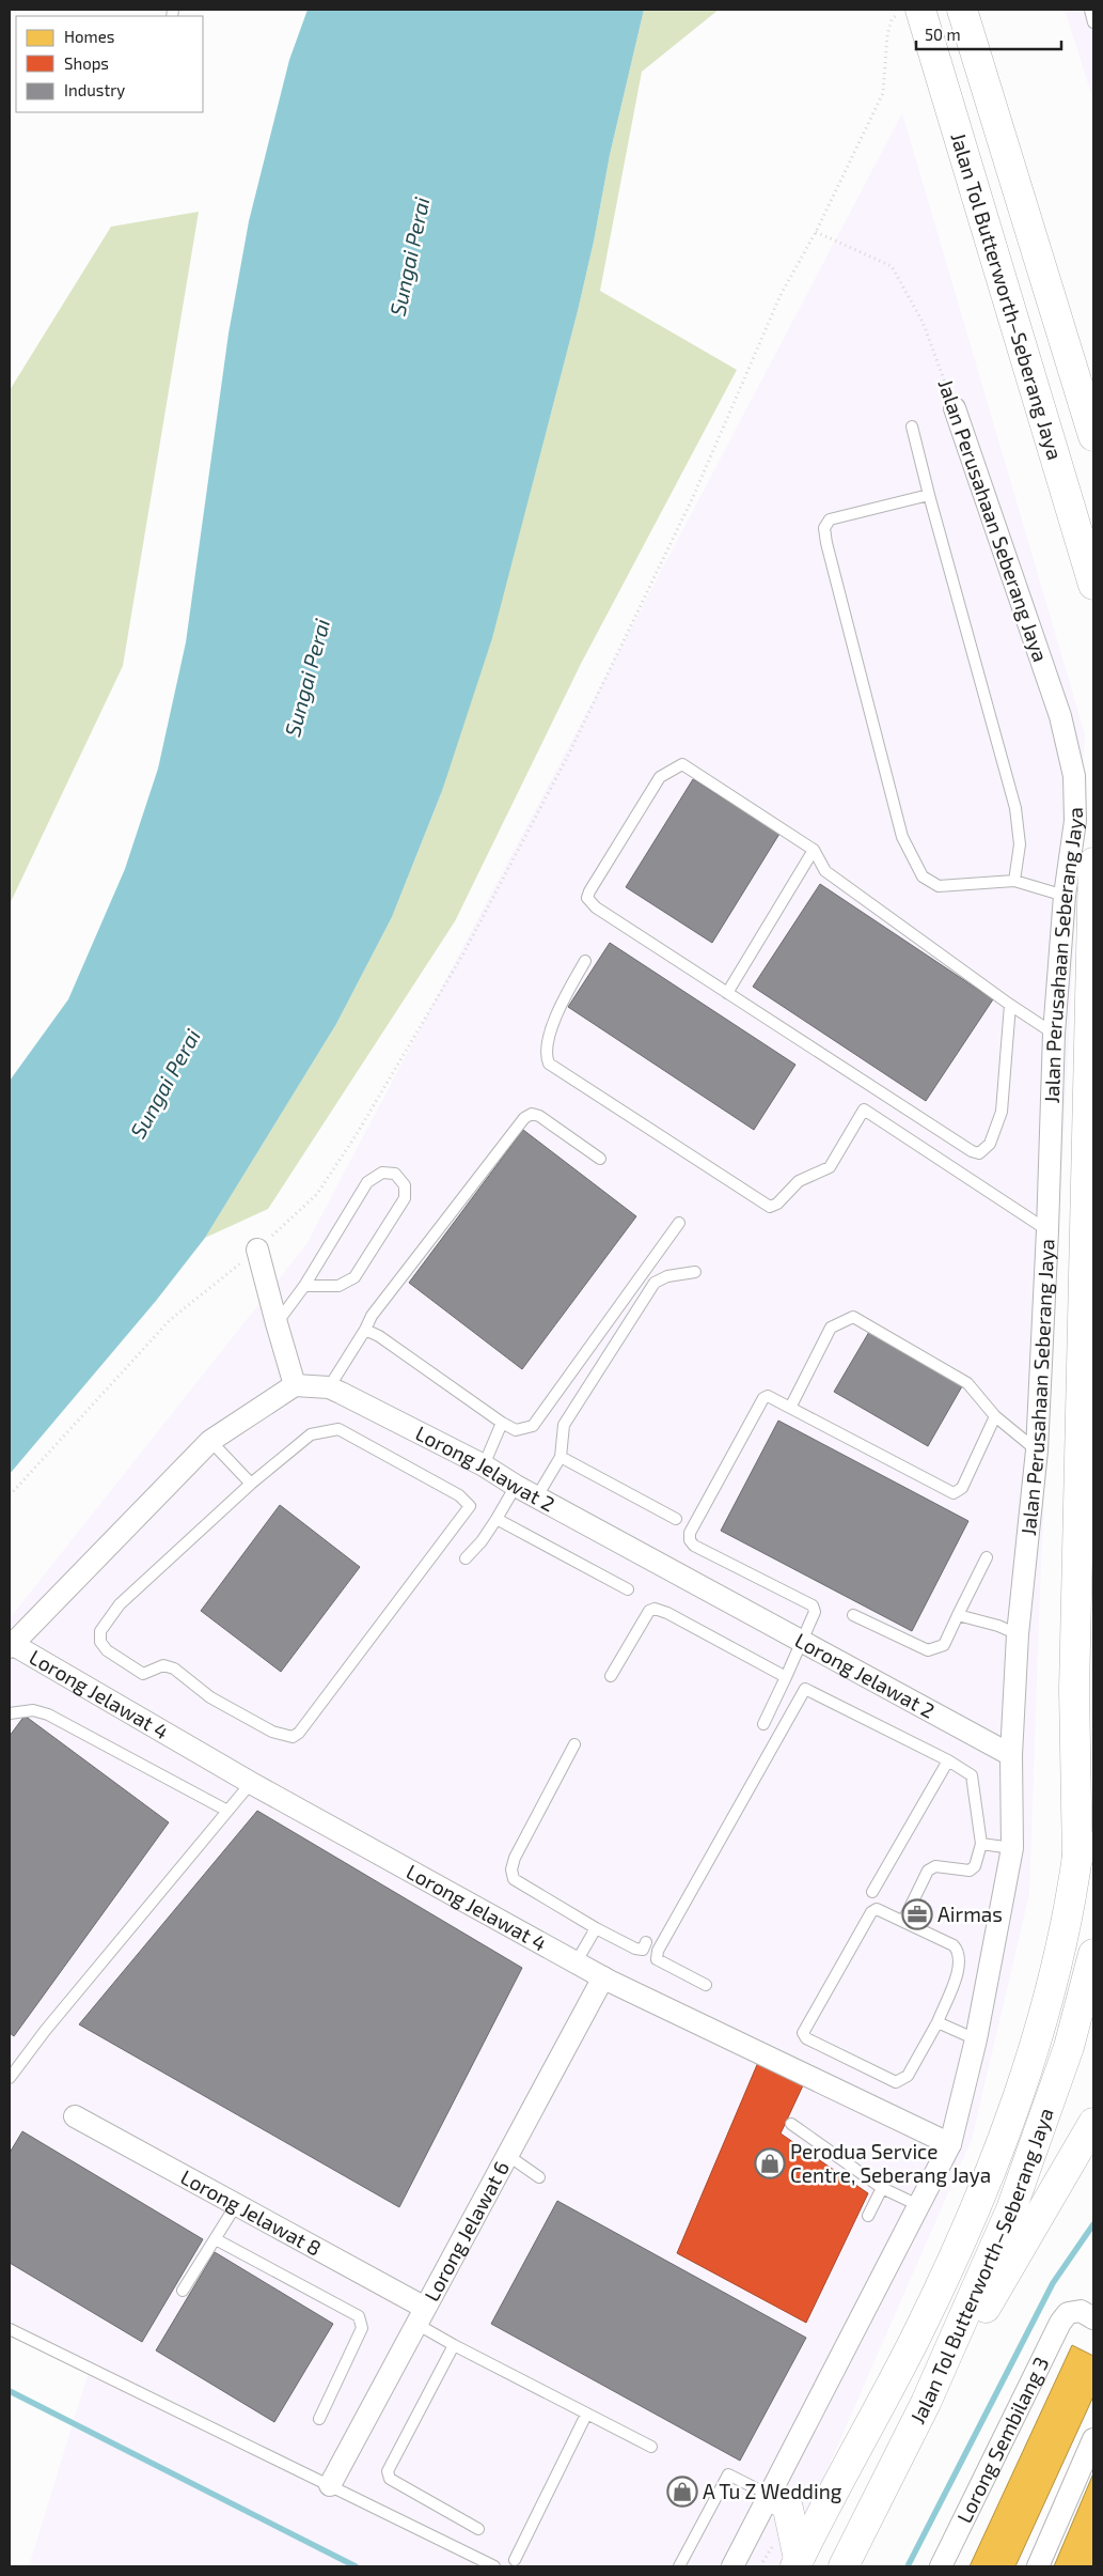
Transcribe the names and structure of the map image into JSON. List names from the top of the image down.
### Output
{
  "streets": {
    "highway": ["Jalan Tol Butterworth–Seberang Jaya"],
    "street": [
      "Jalan Perusahaan Seberang Jaya",
      "Lorong Jelawat 2",
      "Lorong Jelawat 4",
      "Lorong Jelawat 8",
      "Lorong Jelawat 6",
      "Lorong Sembilang 3"
    ]
  },
  "crossings": [
    ["Jalan Perusahaan Seberang Jaya", "Lorong Jelawat 2"],
    ["Jalan Perusahaan Seberang Jaya", "Lorong Jelawat 4"],
    ["Lorong Jelawat 4", "Lorong Jelawat 6"],
    ["Lorong Jelawat 8", "Lorong Jelawat 6"]
  ],
  "water": ["Sungai Perai"],
  "places": {
    "office": ["Airmas"],
    "shop": ["Perodua Service Centre, Seberang Jaya", "A Tu Z Wedding"]
  },
  "legend": ["Homes", "Shops", "Industry"],
  "scale_bar": "50 m"
}
